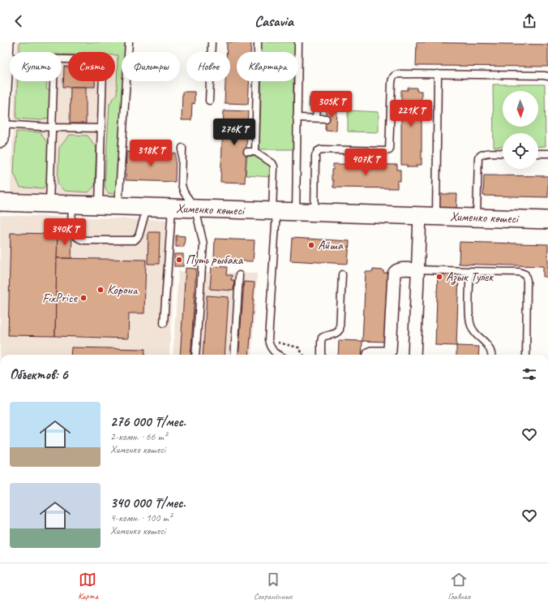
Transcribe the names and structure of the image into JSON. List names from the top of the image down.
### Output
{
  "streets": {
    "main road": ["Хименко көшесі"]
  },
  "places": [
    "Айша",
    "Путь рыбака",
    "Азык Тулек",
    "Корона",
    "FixPrice"
  ],
  "north": "bottom",
  "page": {
    "header": "Casavia",
    "chip": [
      "Купить",
      "Снять",
      "Фильтры",
      "Новое",
      "Квартира"
    ],
    "price": [
      "305K ₸",
      "221K ₸",
      "276K ₸",
      "318K ₸",
      "407K ₸",
      "340K ₸"
    ],
    "heading": "Объектов: 6",
    "list": [
      {
        "name": "276 000 ₸/мес.",
        "note": "2-комн. · 66 m² · Хименко көшесі"
      },
      {
        "name": "340 000 ₸/мес.",
        "note": "4-комн. · 100 m² · Хименко көшесі"
      }
    ],
    "tabs": ["Карта", "Сохранённые", "Главная"]
  }
}
